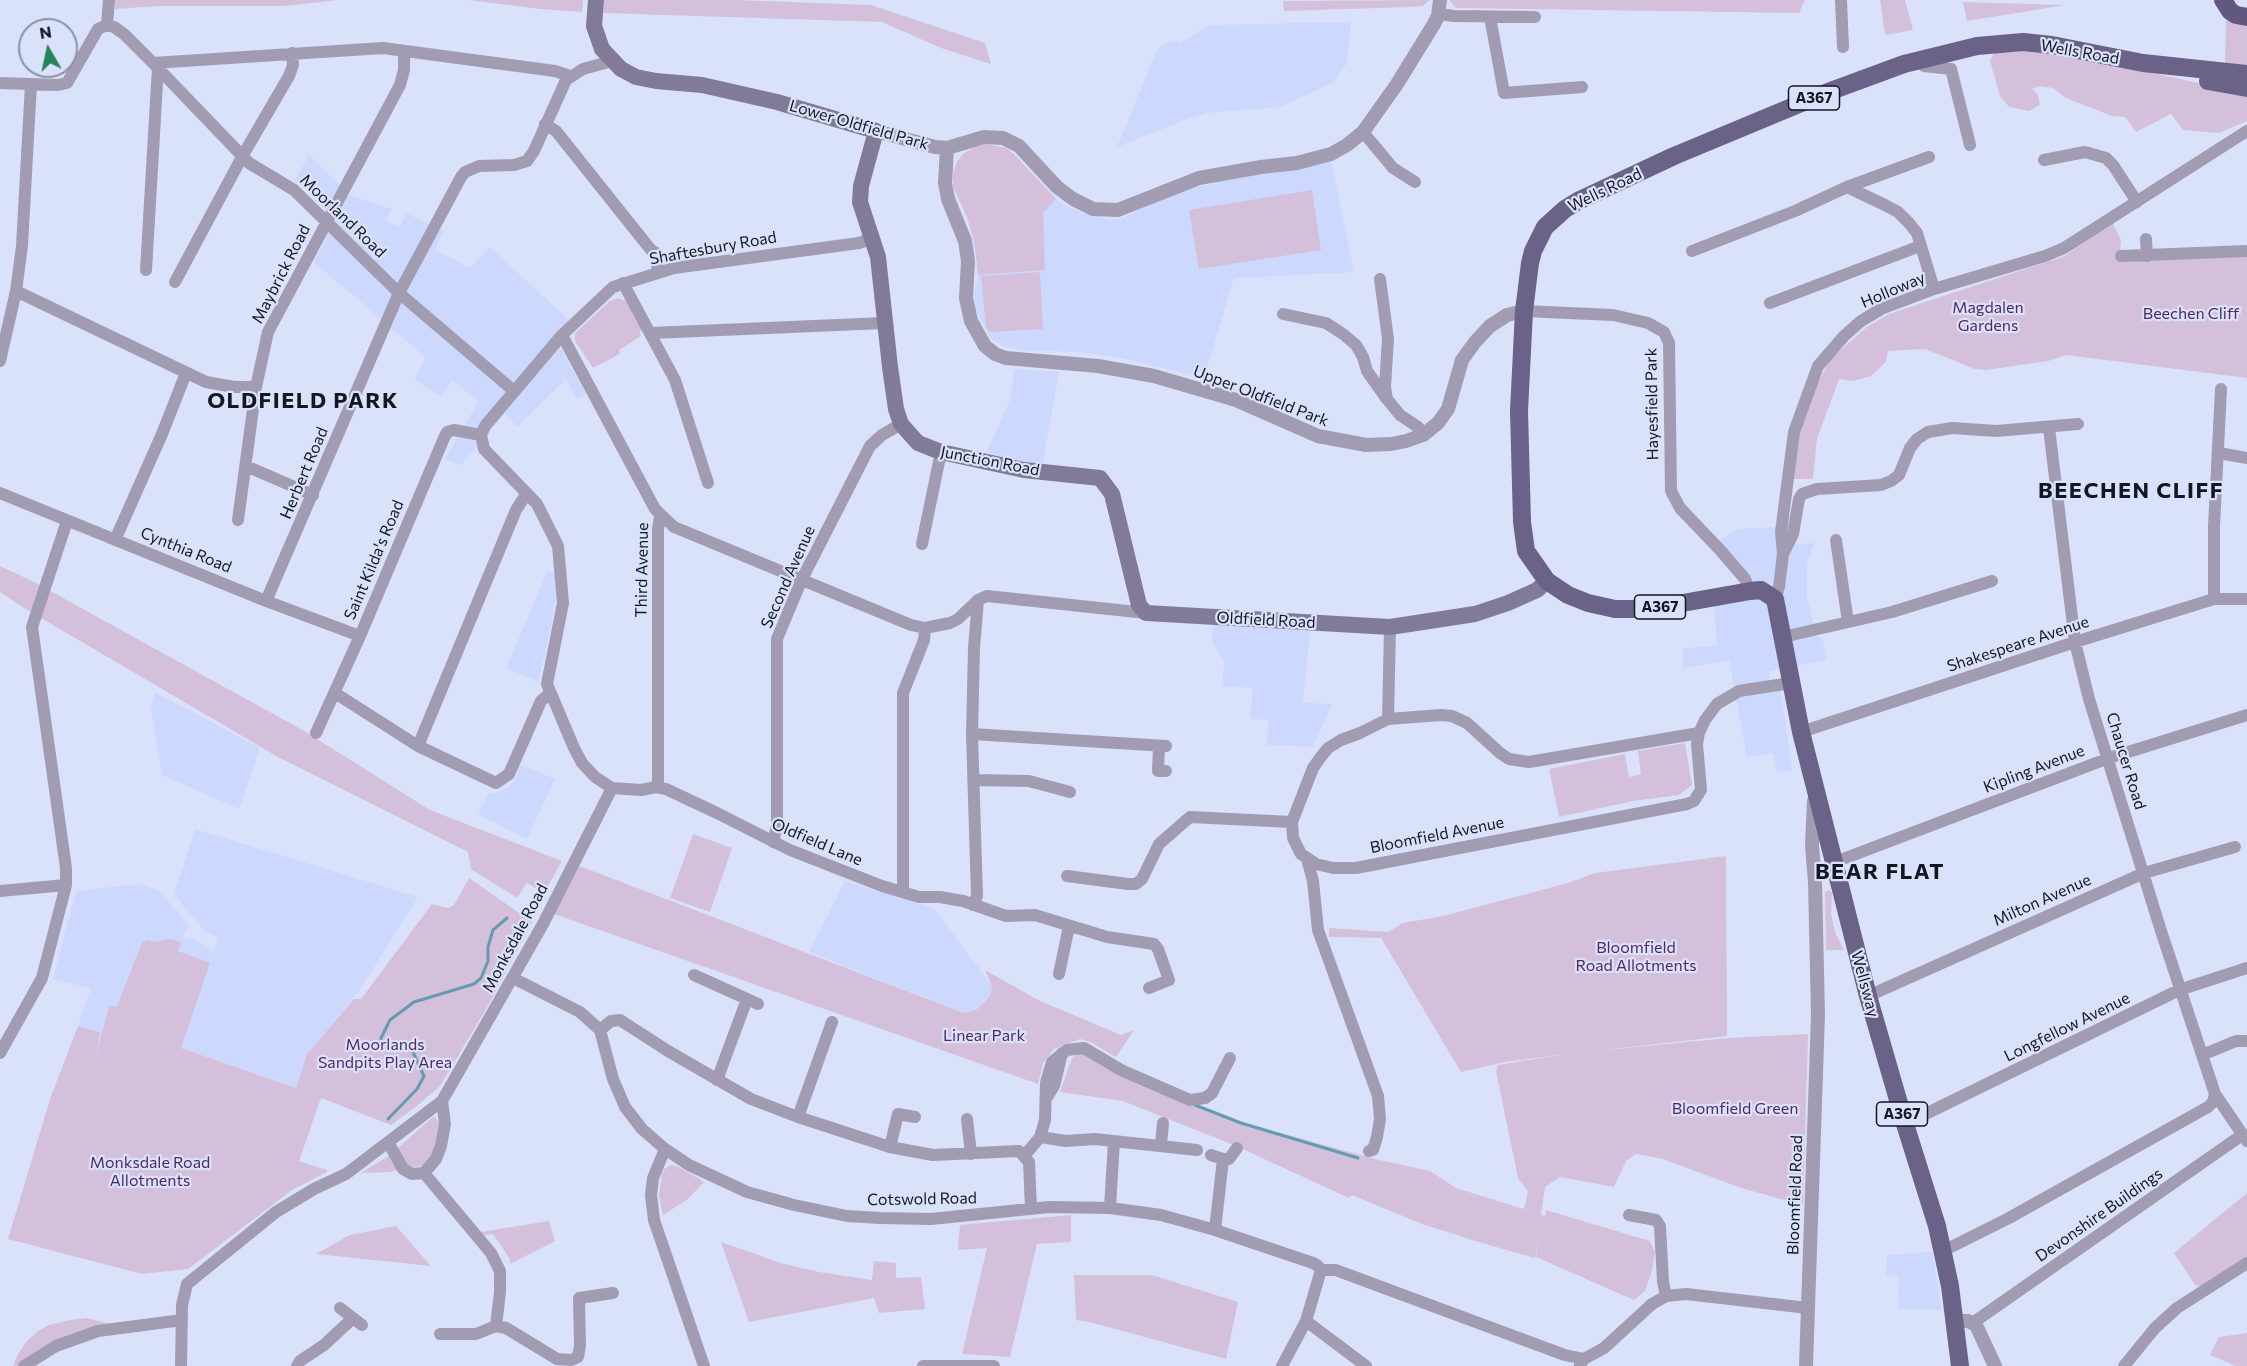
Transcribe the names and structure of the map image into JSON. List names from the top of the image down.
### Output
{
  "streets": {
    "main road": [
      "Wells Road",
      "A367",
      "Lower Oldfield Park",
      "Junction Road",
      "Oldfield Road",
      "Wellsway"
    ],
    "street": [
      "Moorland Road",
      "Shaftesbury Road",
      "Maybrick Road",
      "Holloway",
      "Upper Oldfield Park",
      "Hayesfield Park",
      "Herbert Road",
      "Cynthia Road",
      "Saint Kilda's Road",
      "Third Avenue",
      "Second Avenue",
      "Shakespeare Avenue",
      "Chaucer Road",
      "Kipling Avenue",
      "Bloomfield Avenue",
      "Oldfield Lane",
      "Milton Avenue",
      "Monksdale Road",
      "Longfellow Avenue",
      "Bloomfield Road",
      "Cotswold Road",
      "Devonshire Buildings"
    ]
  },
  "crossings": [
    ["Wells Road", "Upper Oldfield Park"],
    ["Wells Road", "Hayesfield Park"],
    ["Wells Road", "Oldfield Road"],
    ["Wells Road", "Wellsway"],
    ["Lower Oldfield Park", "Upper Oldfield Park"],
    ["Moorland Road", "Shaftesbury Road"],
    ["Moorland Road", "Maybrick Road"],
    ["Moorland Road", "Herbert Road"],
    ["Shaftesbury Road", "Saint Kilda's Road"],
    ["Shaftesbury Road", "Third Avenue"],
    ["Upper Oldfield Park", "Hayesfield Park"],
    ["Junction Road", "Second Avenue"],
    ["Junction Road", "Oldfield Road"],
    ["Herbert Road", "Cynthia Road"],
    ["Cynthia Road", "Saint Kilda's Road"],
    ["Third Avenue", "Oldfield Lane"],
    ["Second Avenue", "Oldfield Lane"],
    ["Shakespeare Avenue", "Chaucer Road"],
    ["Shakespeare Avenue", "Wellsway"],
    ["Chaucer Road", "Kipling Avenue"],
    ["Chaucer Road", "Milton Avenue"],
    ["Chaucer Road", "Longfellow Avenue"],
    ["Chaucer Road", "Devonshire Buildings"],
    ["Kipling Avenue", "Wellsway"],
    ["Oldfield Lane", "Monksdale Road"],
    ["Milton Avenue", "Wellsway"],
    ["Wellsway", "Longfellow Avenue"],
    ["Wellsway", "Bloomfield Road"],
    ["Wellsway", "Devonshire Buildings"]
  ],
  "districts": ["OLDFIELD PARK", "BEECHEN CLIFF", "BEAR FLAT"],
  "parks": [
    "Magdalen Gardens",
    "Beechen Cliff",
    "Bloomfield Road Allotments",
    "Linear Park",
    "Moorlands Sandpits Play Area",
    "Bloomfield Green",
    "Monksdale Road Allotments"
  ],
  "north": "top"
}
